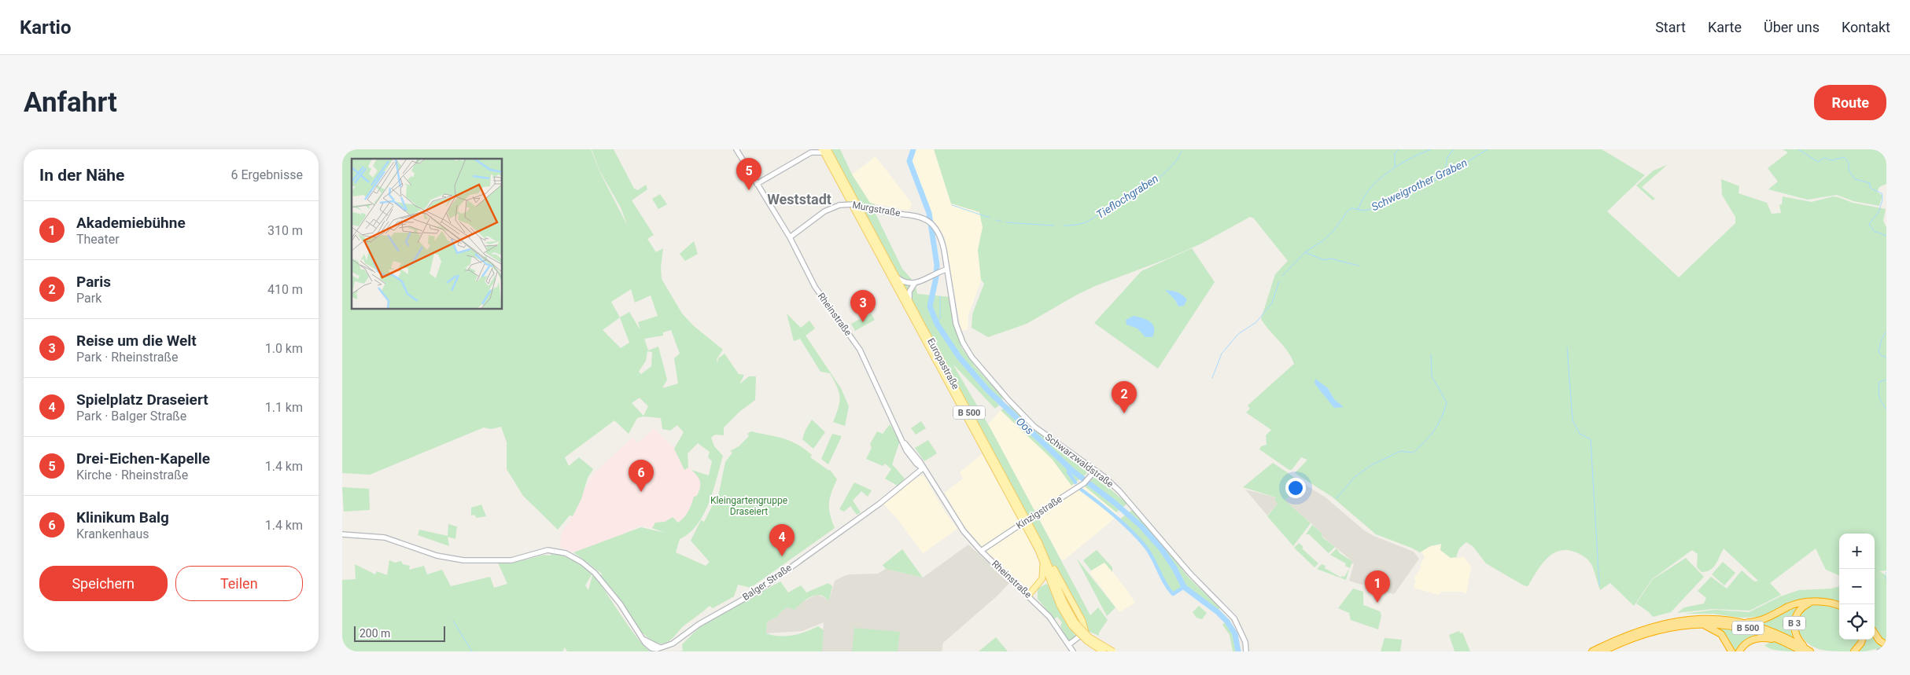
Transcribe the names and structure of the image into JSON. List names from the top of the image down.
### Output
{
  "streets": {
    "highway": ["B 500", "B 3"],
    "main road": ["Europastraße"],
    "street": [
      "Murgstraße",
      "Rheinstraße",
      "Schwarzwaldstraße",
      "Kinzigstraße",
      "Balger Straße"
    ]
  },
  "crossings": [
    ["Murgstraße", "Rheinstraße"],
    ["Murgstraße", "Schwarzwaldstraße"],
    ["Rheinstraße", "Kinzigstraße"],
    ["Rheinstraße", "Balger Straße"],
    ["B 500", "B 3"],
    ["Schwarzwaldstraße", "Kinzigstraße"]
  ],
  "districts": ["Weststadt"],
  "water": ["Schweigrother Graben", "Tieflochgraben", "Oos"],
  "parks": ["Kleingartengruppe Draseiert"],
  "scale_bar": "200 m",
  "page": {
    "header": "Kartio",
    "nav": [
      "Start",
      "Karte",
      "Über uns",
      "Kontakt"
    ],
    "buttons": [
      "Route",
      ["Speichern", "Teilen"]
    ],
    "title": "Anfahrt",
    "heading": ["In der Nähe", "6 Ergebnisse"],
    "pins": [
      "5",
      "3",
      "2",
      "6",
      "4",
      "1"
    ],
    "list": [
      {
        "mark": "1",
        "name": "Akademiebühne",
        "note": "Theater",
        "value": "310 m"
      },
      {
        "mark": "2",
        "name": "Paris",
        "note": "Park",
        "value": "410 m"
      },
      {
        "mark": "3",
        "name": "Reise um die Welt",
        "note": "Park · Rheinstraße",
        "value": "1.0 km"
      },
      {
        "mark": "4",
        "name": "Spielplatz Draseiert",
        "note": "Park · Balger Straße",
        "value": "1.1 km"
      },
      {
        "mark": "5",
        "name": "Drei-Eichen-Kapelle",
        "note": "Kirche · Rheinstraße",
        "value": "1.4 km"
      },
      {
        "mark": "6",
        "name": "Klinikum Balg",
        "note": "Krankenhaus",
        "value": "1.4 km"
      }
    ],
    "map_buttons": ["+", "−"],
    "scale": "200 m"
  }
}
